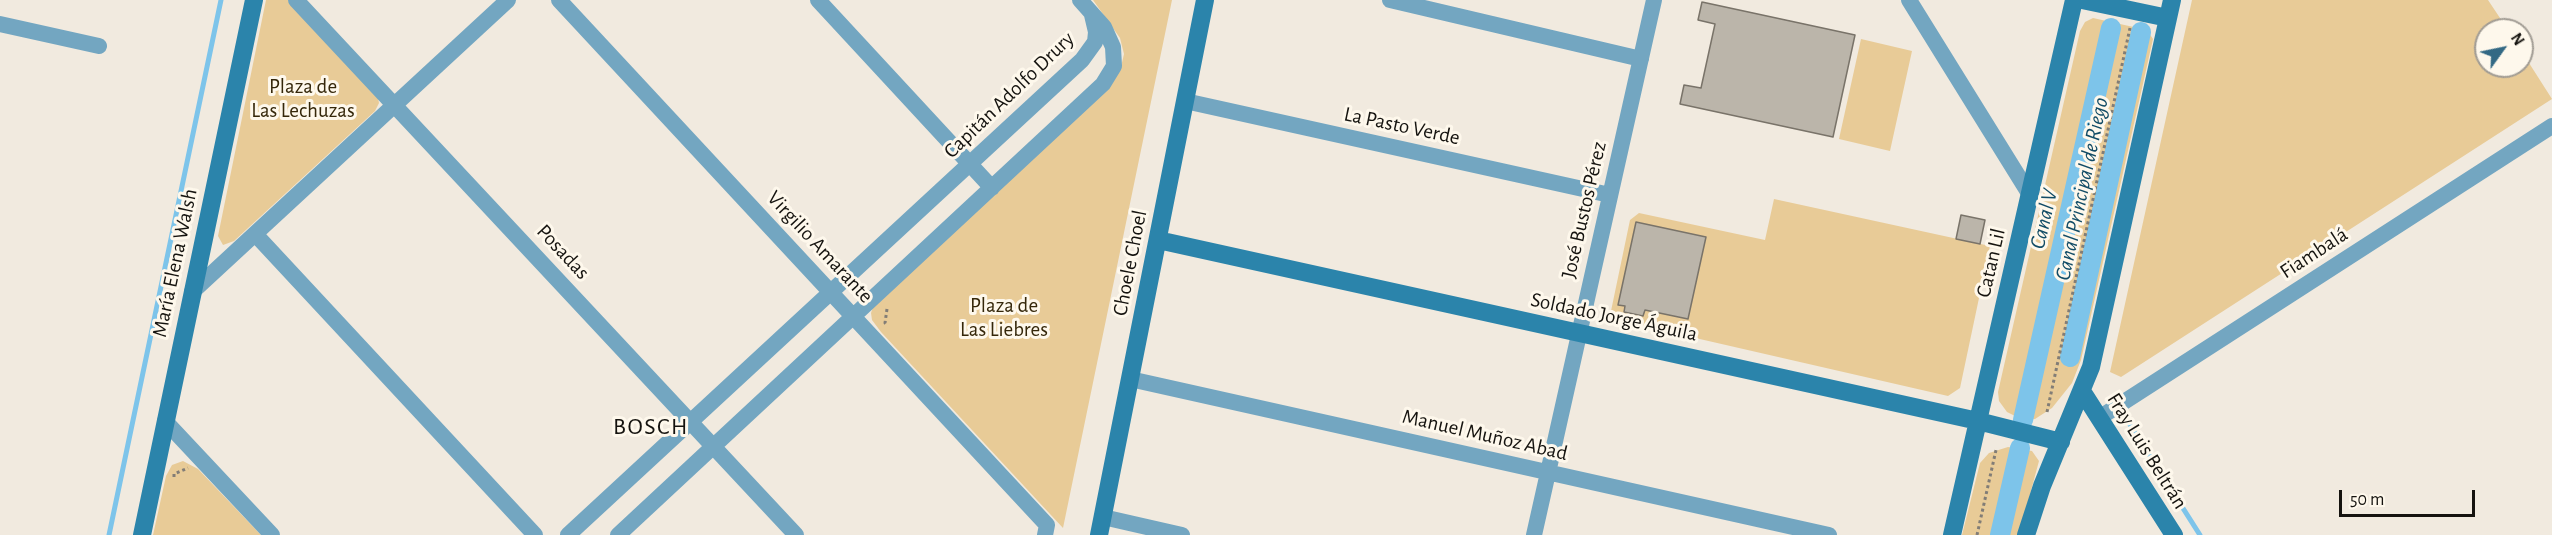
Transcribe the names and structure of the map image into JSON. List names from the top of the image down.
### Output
{
  "streets": {
    "street": [
      "Capitán Adolfo Drury",
      "La Pasto Verde",
      "José Bustos Pérez",
      "Virgilio Amarante",
      "Posadas",
      "Fiambalá",
      "María Elena Walsh",
      "Choele Choel",
      "Catan Lil",
      "Soldado Jorge Águila",
      "Manuel Muñoz Abad",
      "Fray Luis Beltrán"
    ]
  },
  "crossings": [
    ["Capitán Adolfo Drury", "Virgilio Amarante"],
    ["Capitán Adolfo Drury", "Posadas"],
    ["La Pasto Verde", "José Bustos Pérez"],
    ["La Pasto Verde", "Choele Choel"],
    ["José Bustos Pérez", "Soldado Jorge Águila"],
    ["José Bustos Pérez", "Manuel Muñoz Abad"],
    ["Fiambalá", "Fray Luis Beltrán"],
    ["Choele Choel", "Soldado Jorge Águila"],
    ["Choele Choel", "Manuel Muñoz Abad"],
    ["Catan Lil", "Soldado Jorge Águila"]
  ],
  "districts": ["BOSCH"],
  "water": ["Canal Principal de Riego", "Canal V"],
  "parks": ["Plaza de Las Lechuzas", "Plaza de Las Liebres"],
  "scale_bar": "50 m",
  "north": "top right"
}
